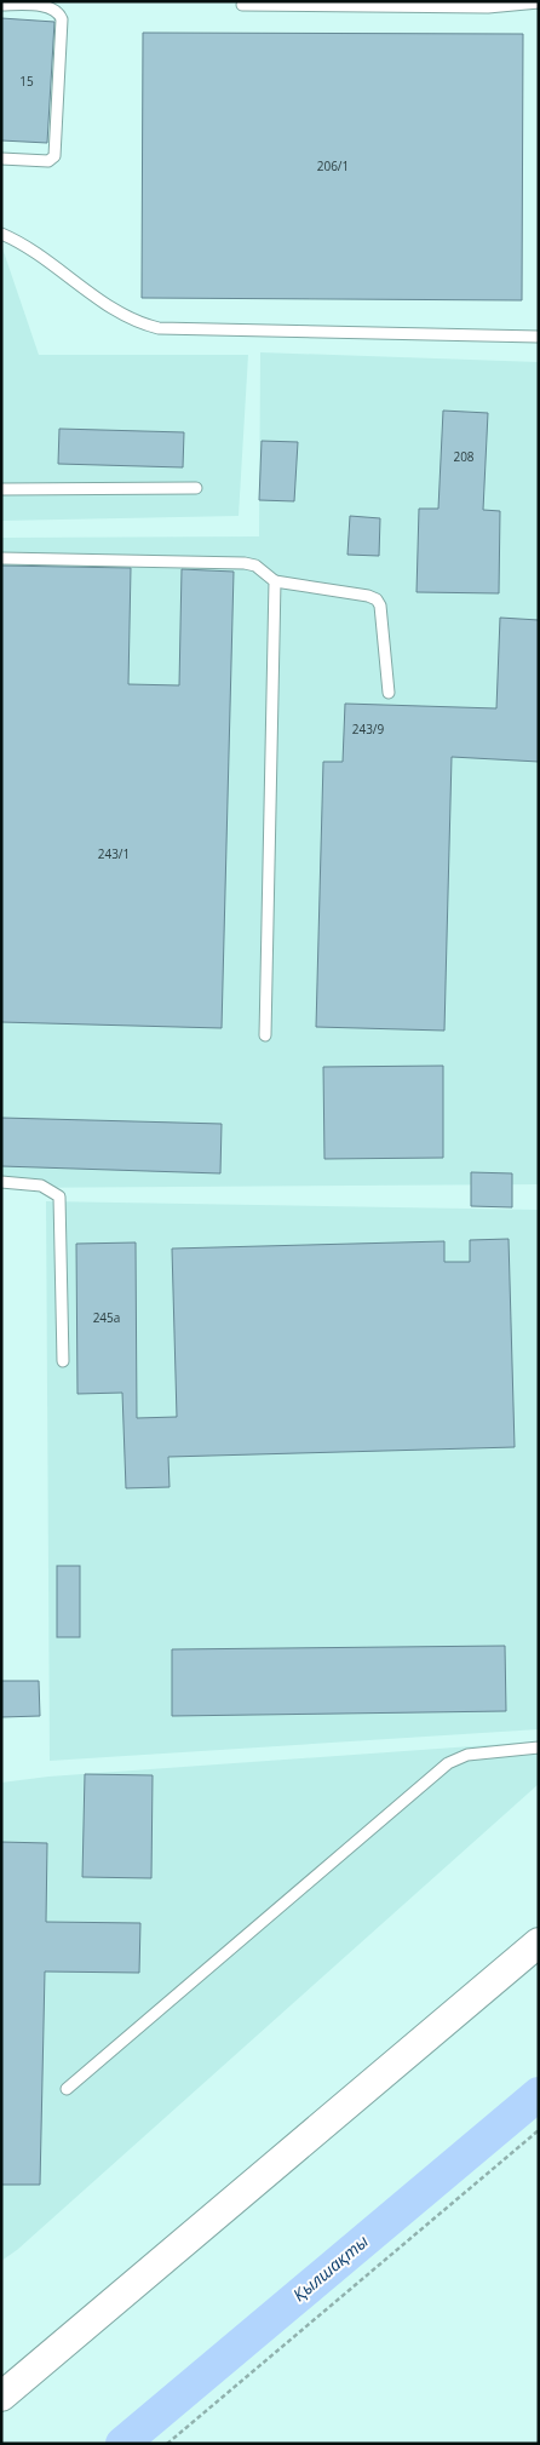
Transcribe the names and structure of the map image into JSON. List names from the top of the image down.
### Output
{
  "water": ["Қылшақты"],
  "house_numbers": [
    "15",
    "206/1",
    "208",
    "243/9",
    "243/1",
    "245а"
  ]
}
